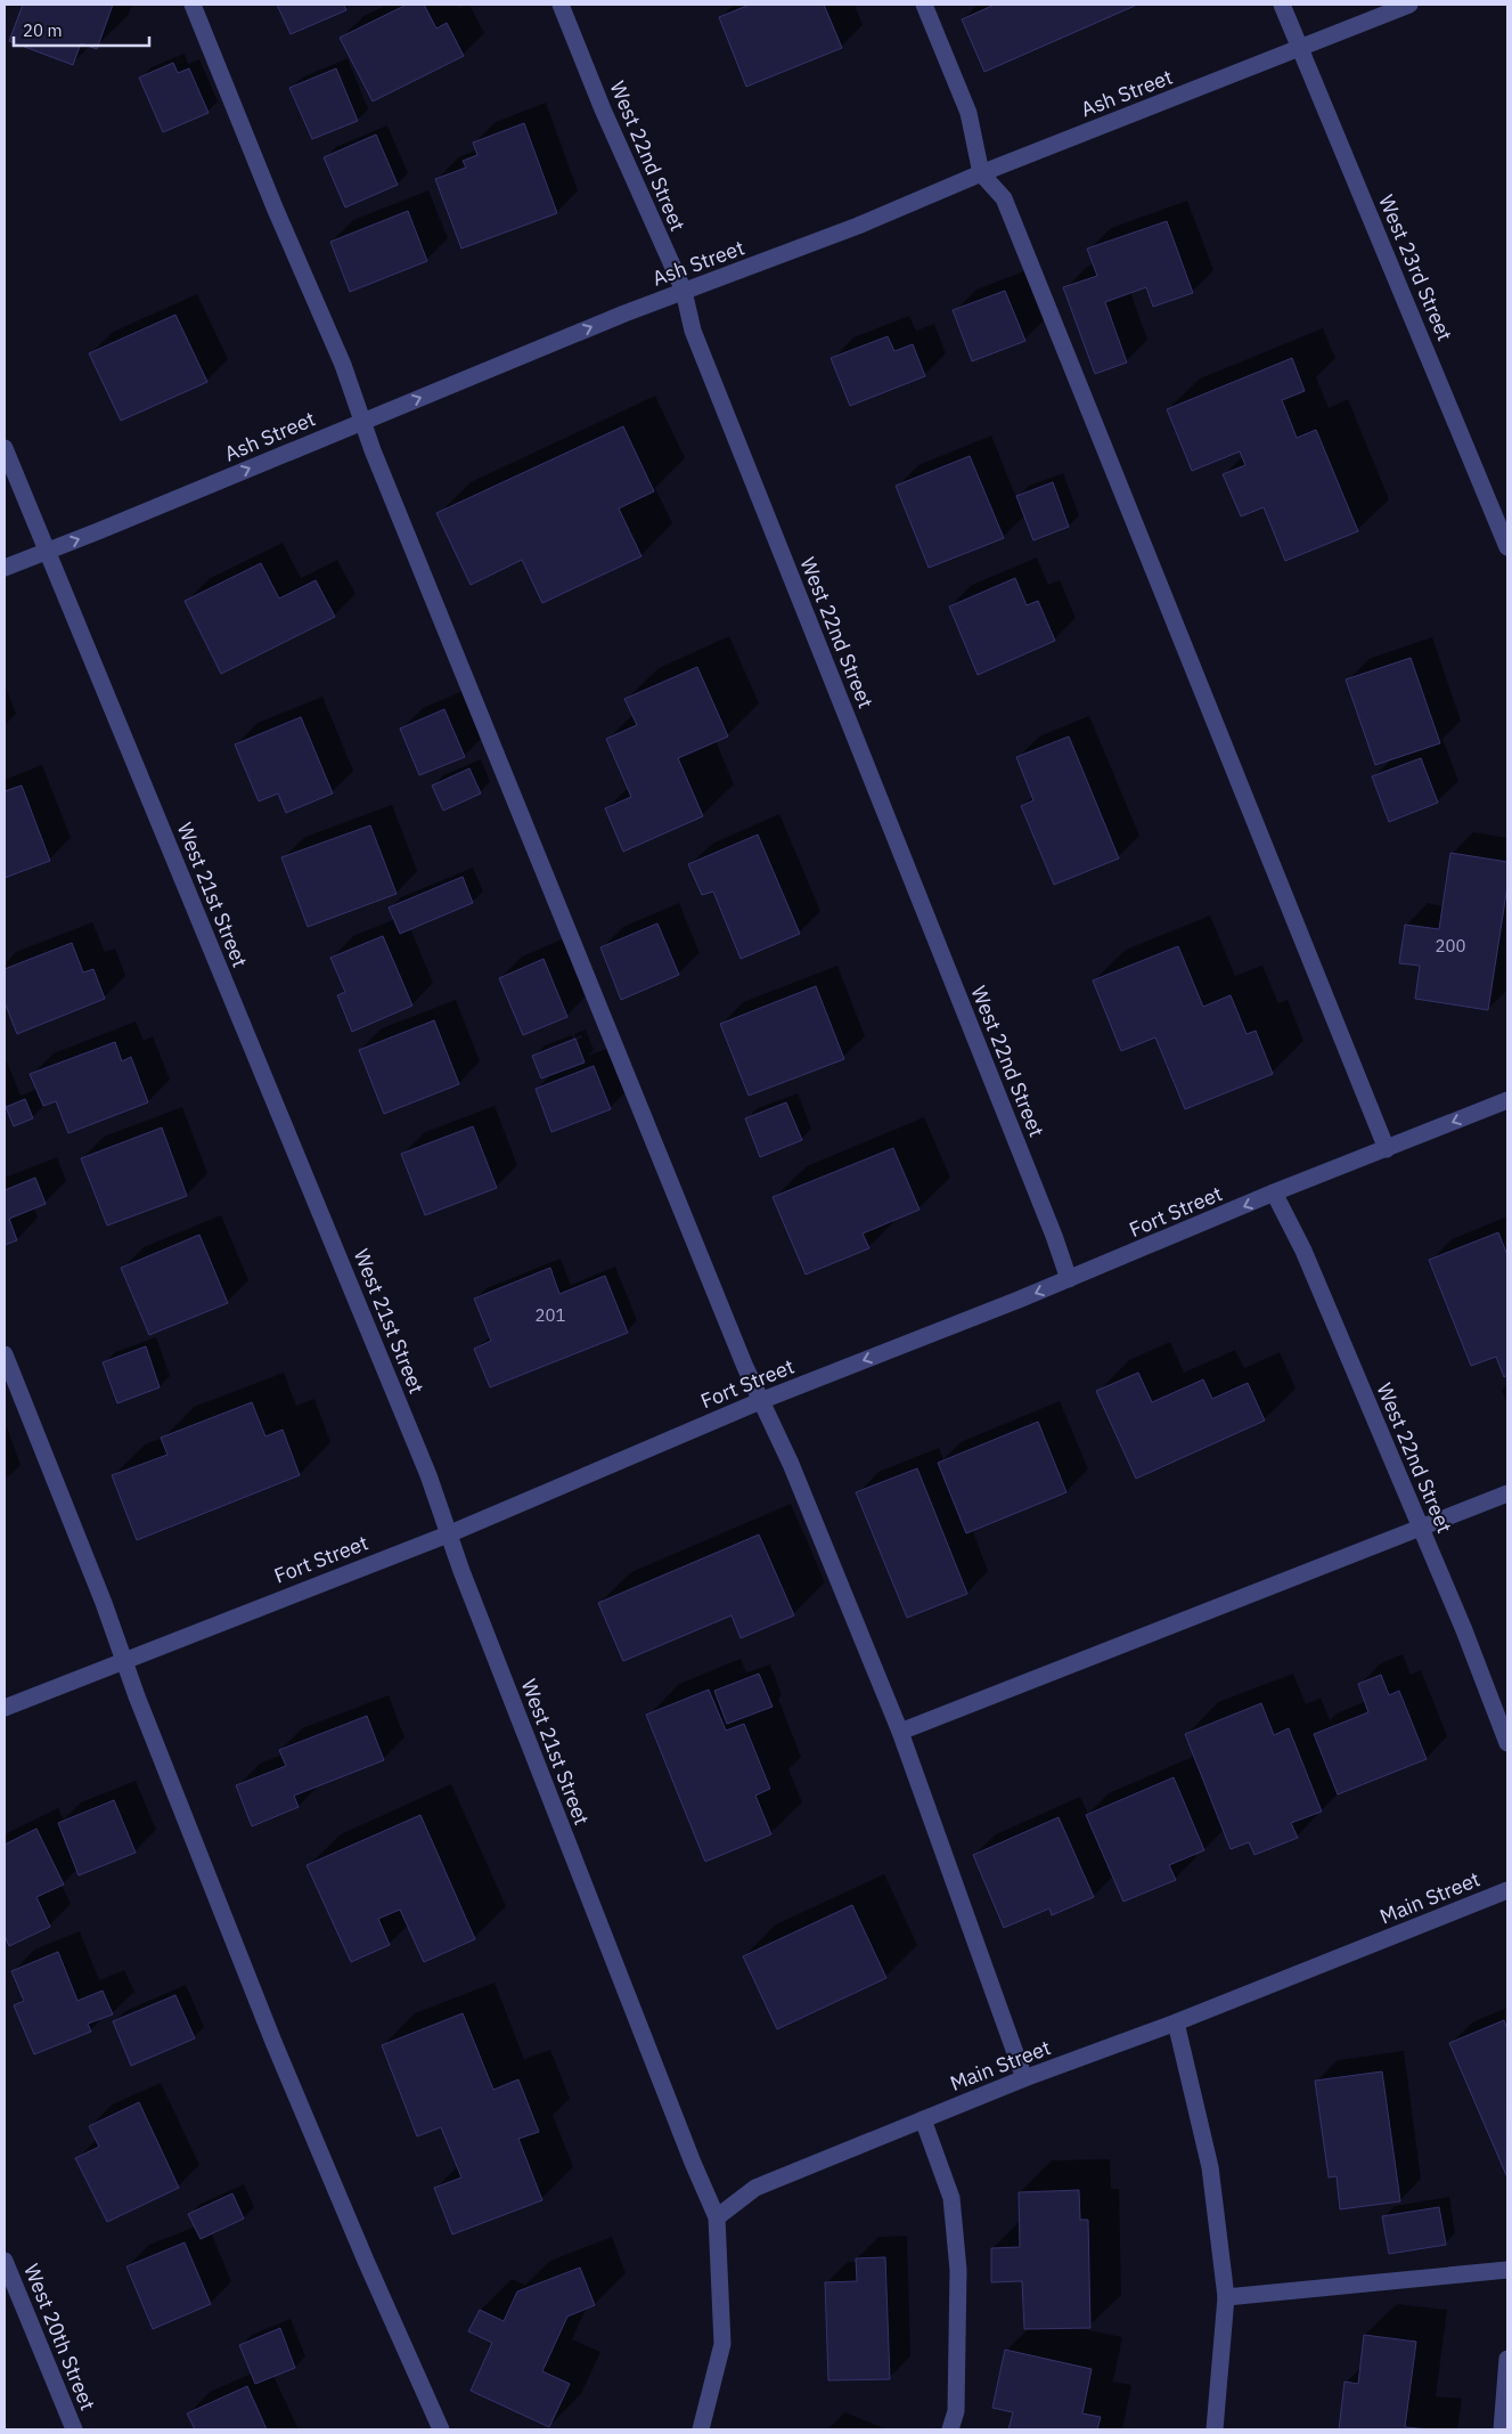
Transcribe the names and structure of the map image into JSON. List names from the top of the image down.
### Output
{
  "streets": {
    "street": [
      "Ash Street",
      "West 22nd Street",
      "West 23rd Street",
      "West 21st Street",
      "Fort Street",
      "Main Street",
      "West 20th Street"
    ]
  },
  "crossings": [
    ["Ash Street", "West 22nd Street"],
    ["Ash Street", "West 23rd Street"],
    ["Ash Street", "West 21st Street"],
    ["West 22nd Street", "Fort Street"],
    ["West 21st Street", "Fort Street"],
    ["West 21st Street", "Main Street"]
  ],
  "one_way": ["Ash Street", "Fort Street"],
  "house_numbers": ["200", "201"],
  "scale_bar": "20 m"
}
